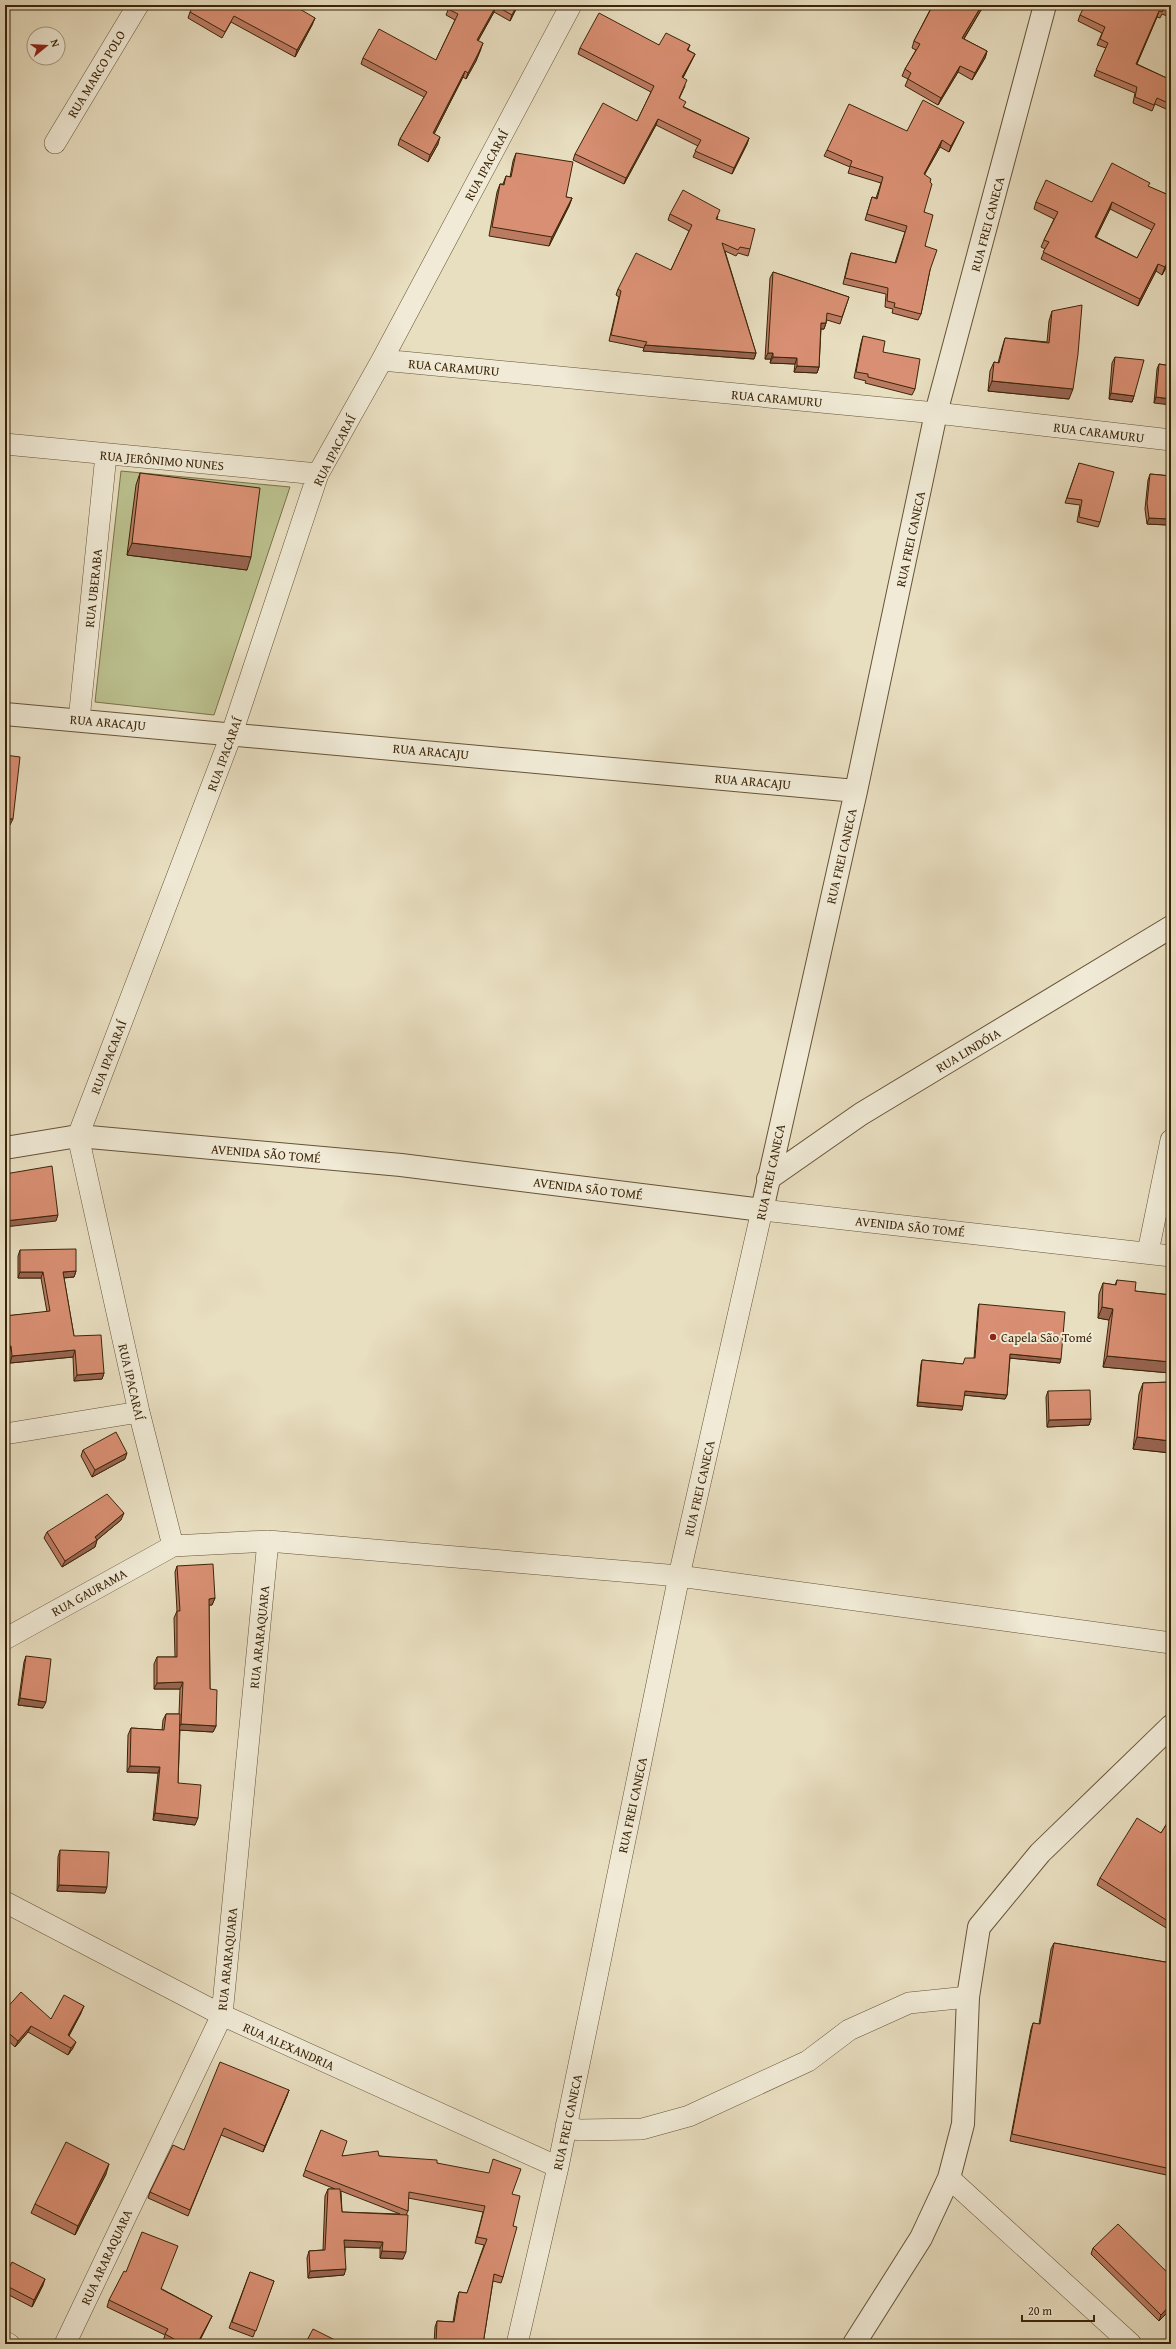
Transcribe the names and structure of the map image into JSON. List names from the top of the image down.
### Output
{
  "streets": {
    "street": [
      "RUA MARCO POLO",
      "RUA IPACARAÍ",
      "RUA FREI CANECA",
      "RUA CARAMURU",
      "RUA JERÔNIMO NUNES",
      "RUA UBERABA",
      "RUA ARACAJU",
      "RUA LINDÓIA",
      "AVENIDA SÃO TOMÉ",
      "RUA GAURAMA",
      "RUA ARARAQUARA",
      "RUA ALEXANDRIA"
    ]
  },
  "crossings": [
    ["RUA IPACARAÍ", "RUA CARAMURU"],
    ["RUA IPACARAÍ", "RUA JERÔNIMO NUNES"],
    ["RUA IPACARAÍ", "RUA ARACAJU"],
    ["RUA IPACARAÍ", "AVENIDA SÃO TOMÉ"],
    ["RUA IPACARAÍ", "RUA GAURAMA"],
    ["RUA FREI CANECA", "RUA CARAMURU"],
    ["RUA FREI CANECA", "RUA ARACAJU"],
    ["RUA FREI CANECA", "RUA LINDÓIA"],
    ["RUA FREI CANECA", "AVENIDA SÃO TOMÉ"],
    ["RUA FREI CANECA", "RUA ALEXANDRIA"],
    ["RUA JERÔNIMO NUNES", "RUA UBERABA"],
    ["RUA UBERABA", "RUA ARACAJU"],
    ["RUA ARARAQUARA", "RUA ALEXANDRIA"]
  ],
  "places": ["Capela São Tomé"],
  "scale_bar": "20 m",
  "north": "right"
}
